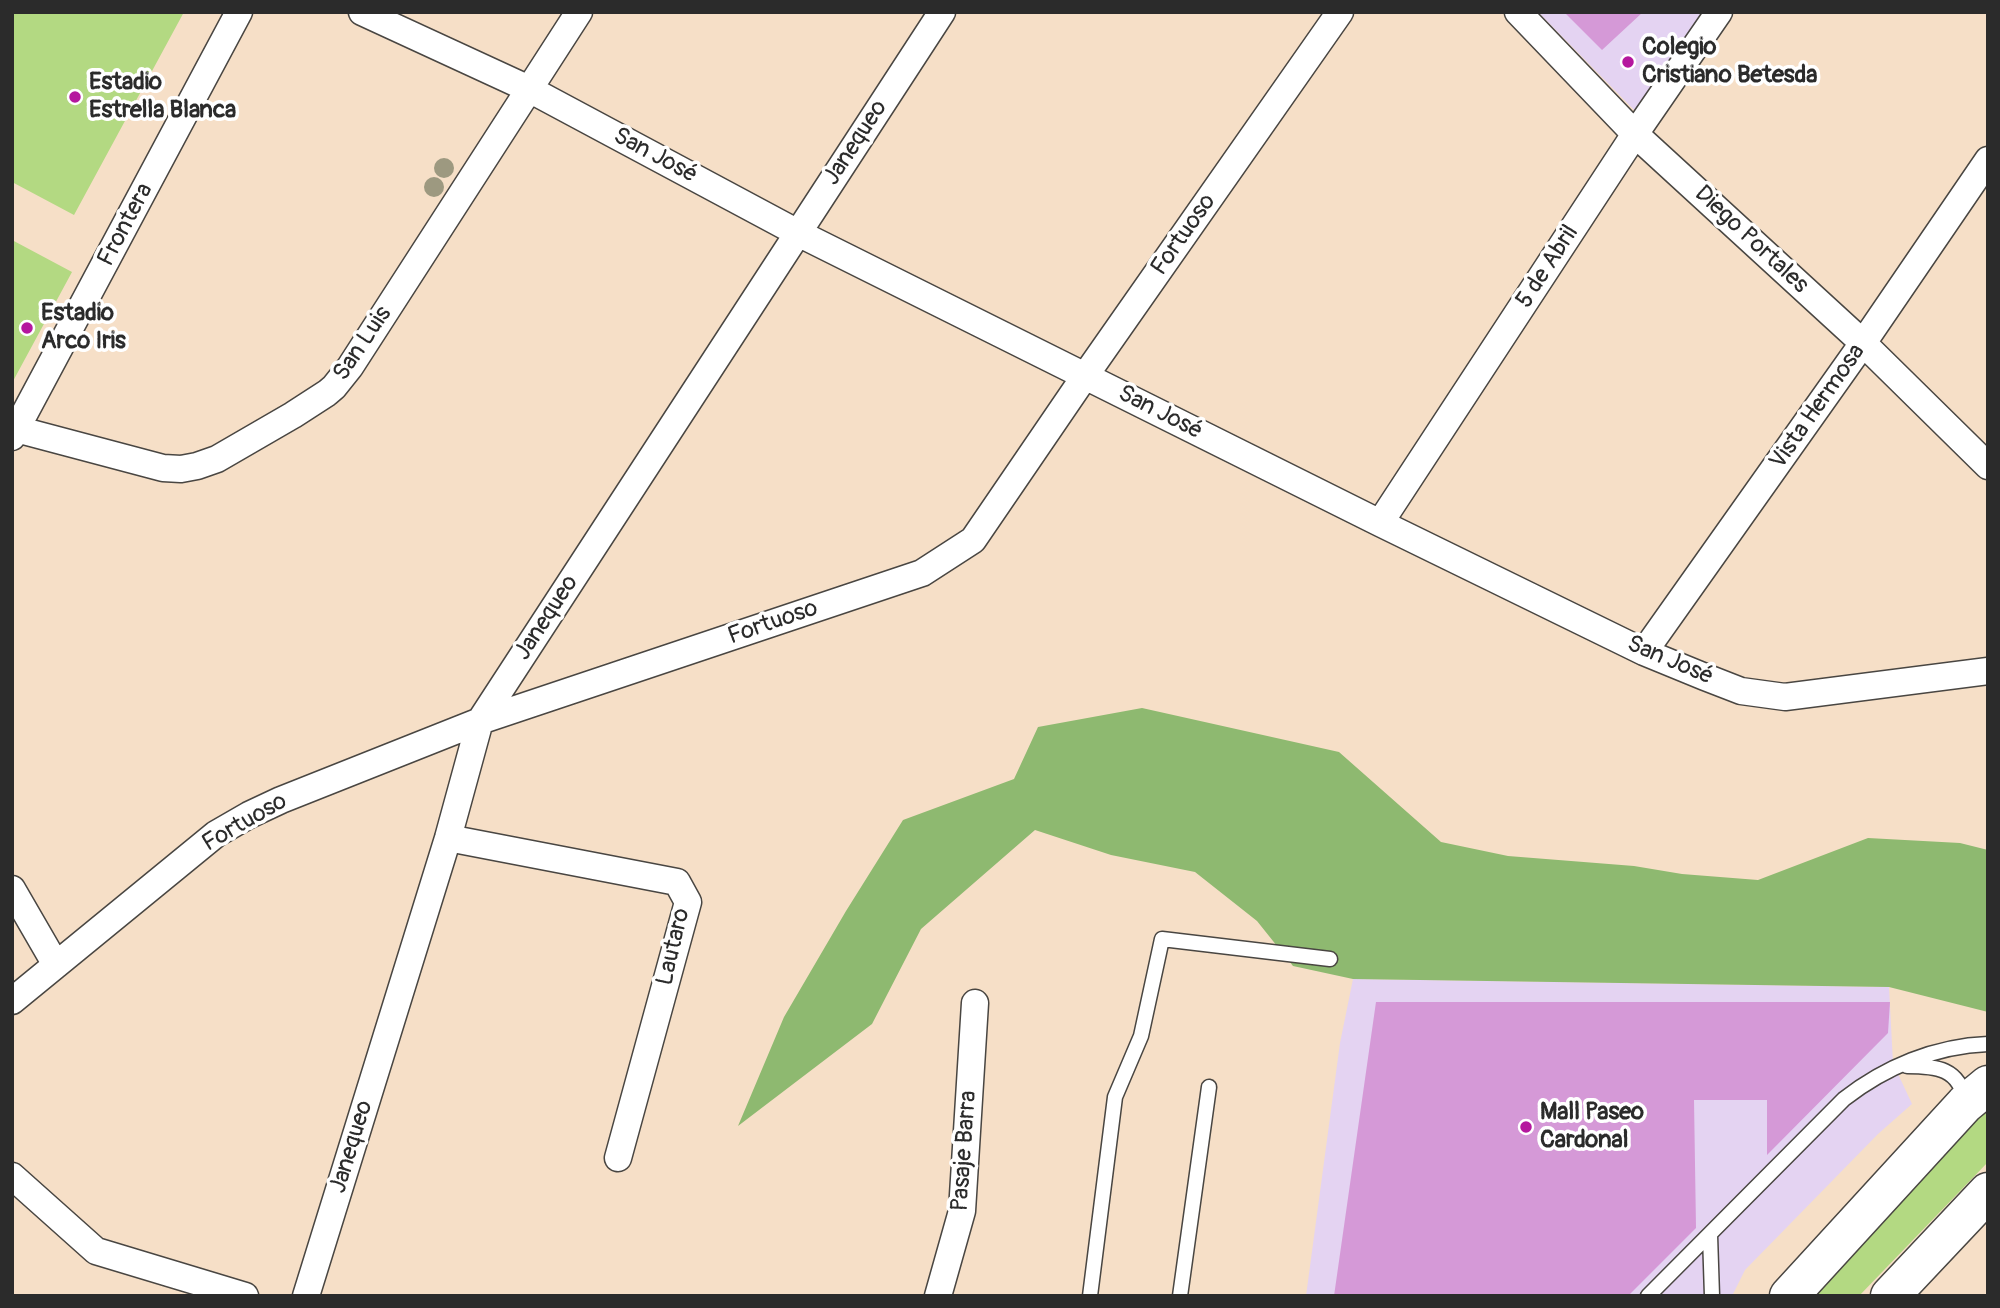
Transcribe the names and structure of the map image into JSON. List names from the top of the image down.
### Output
{
  "streets": {
    "street": [
      "Janequeo",
      "San José",
      "Frontera",
      "Fortuoso",
      "Diego Portales",
      "5 de Abril",
      "San Luis",
      "Vista Hermosa",
      "Lautaro",
      "Pasaje Barra"
    ]
  },
  "crossings": [
    ["Janequeo", "San José"],
    ["Janequeo", "Fortuoso"],
    ["Janequeo", "Lautaro"],
    ["San José", "Fortuoso"],
    ["San José", "5 de Abril"],
    ["San José", "San Luis"],
    ["San José", "Vista Hermosa"],
    ["Frontera", "San Luis"],
    ["Diego Portales", "5 de Abril"],
    ["Diego Portales", "Vista Hermosa"]
  ],
  "places": [
    "Colegio Cristiano Betesda",
    "Estadio Estrella Blanca",
    "Estadio Arco Iris",
    "Mall Paseo Cardonal"
  ]
}
